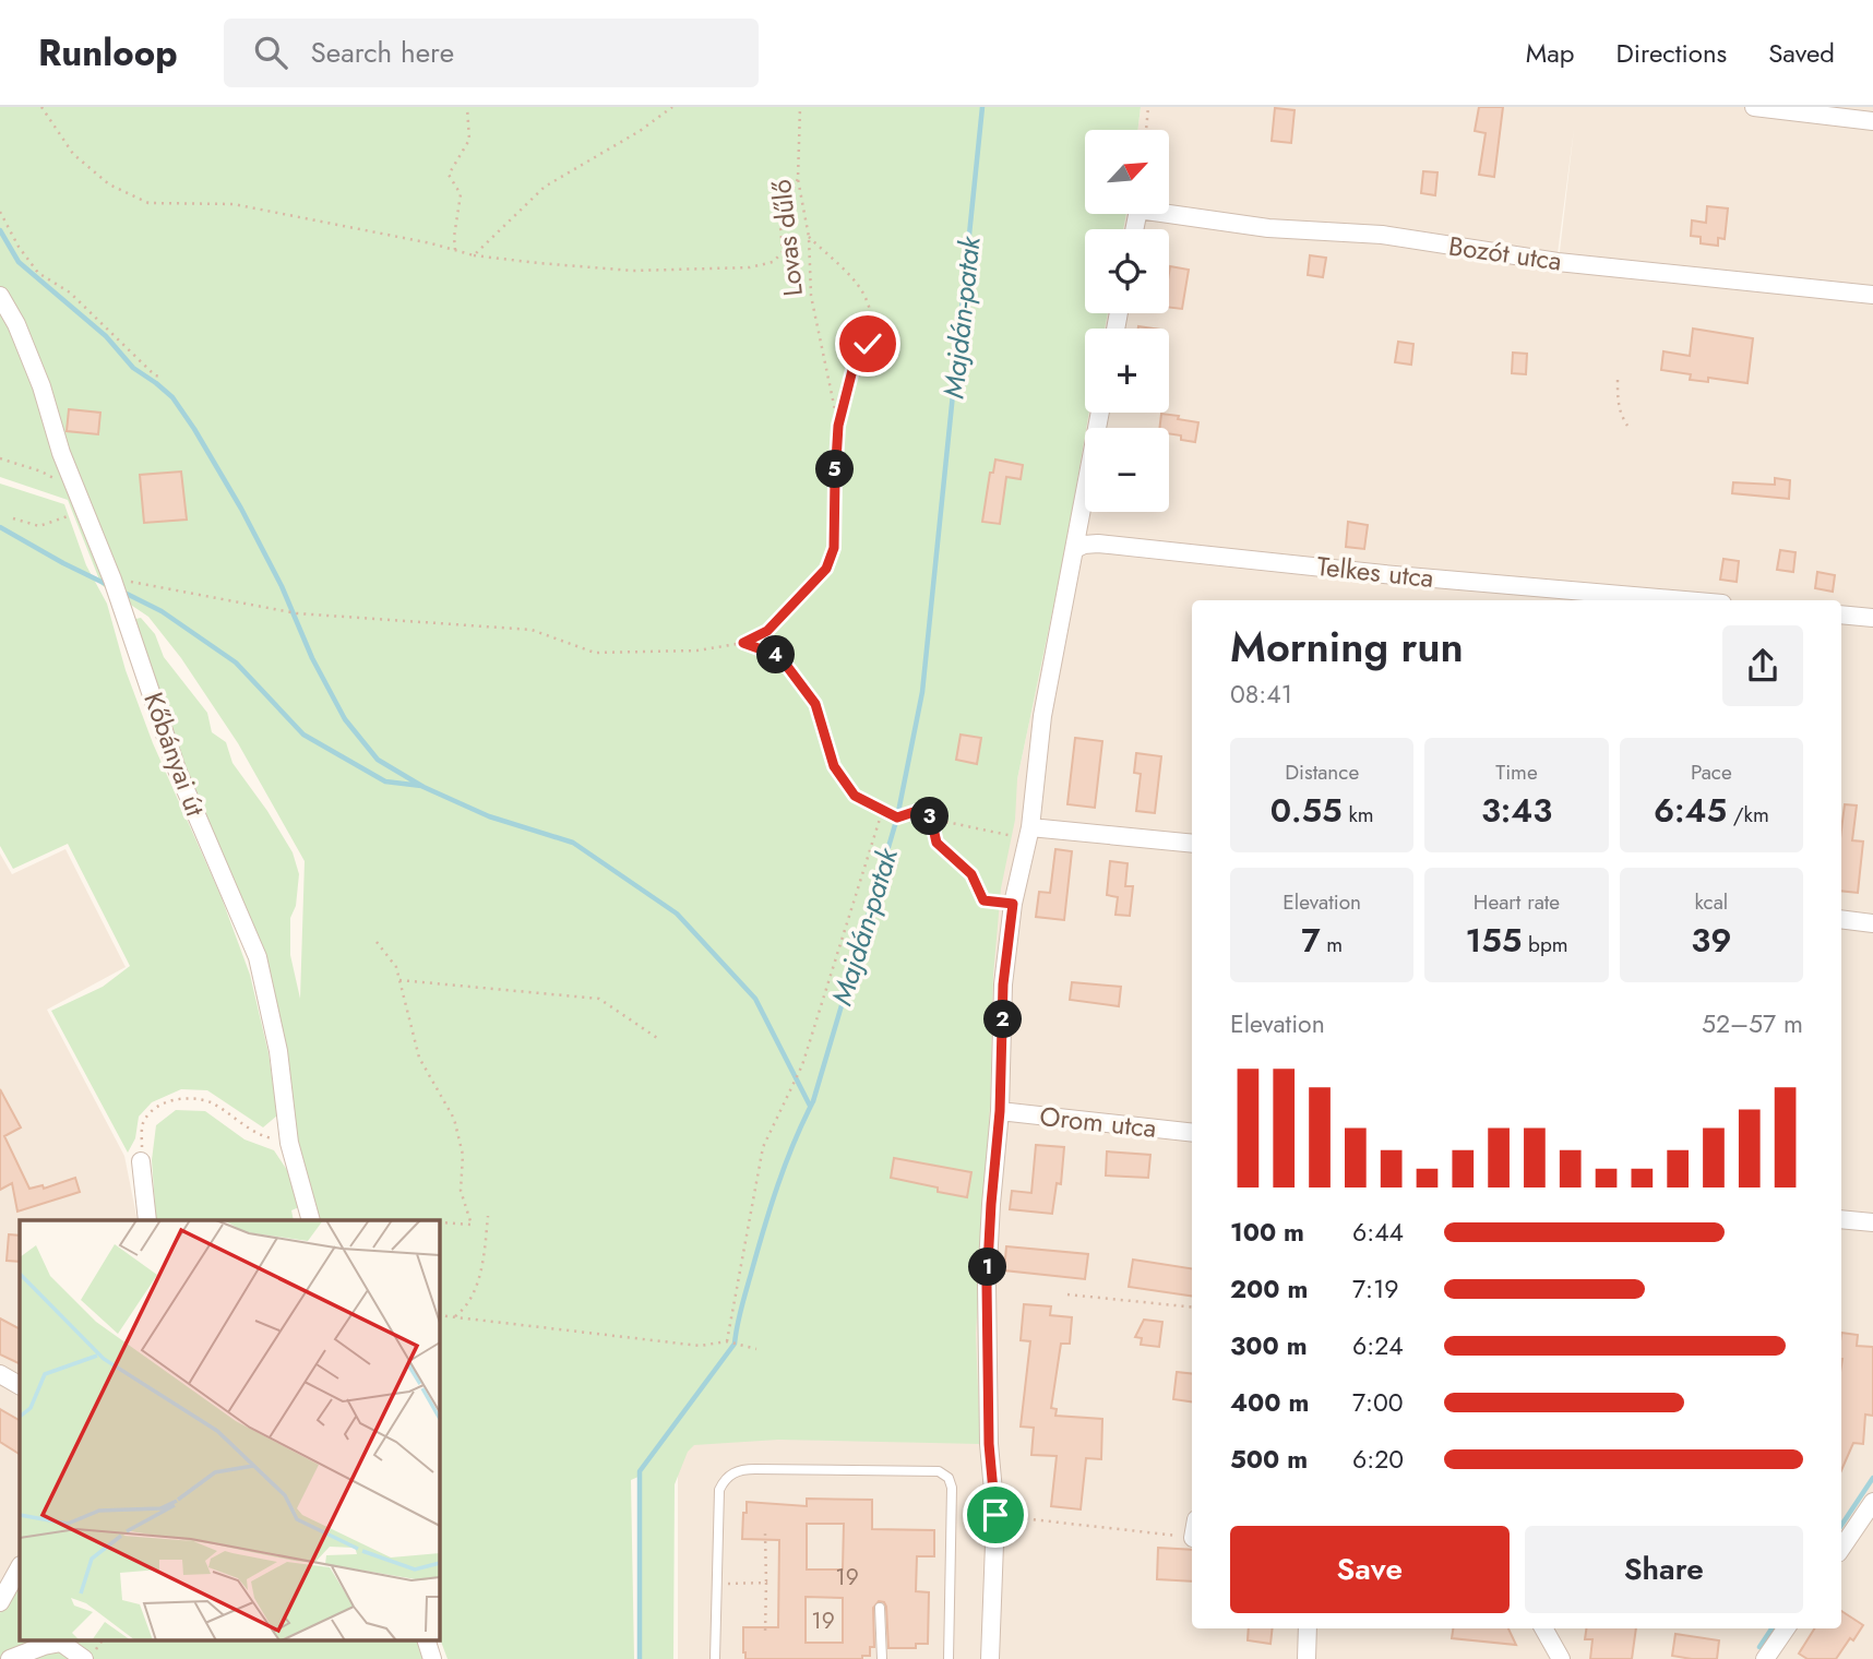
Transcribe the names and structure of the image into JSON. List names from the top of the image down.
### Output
{
  "streets": {
    "street": [
      "Bozót utca",
      "Telkes utca",
      "Kőbányai út",
      "Orom utca"
    ],
    "path": ["Lovas dűlő"]
  },
  "water": ["Majdán-patak"],
  "house_numbers": ["19", "19"],
  "north": "top right",
  "page": {
    "header": "Runloop",
    "search": "Search here",
    "nav": ["Map", "Directions", "Saved"],
    "map_buttons": ["+", "−"],
    "pins": [
      "5",
      "4",
      "3",
      "2",
      "1"
    ],
    "heading": ["Morning run", "08:41"],
    "stats": [
      ["Distance", "0.55 km"],
      ["Time", "3:43"],
      ["Pace", "6:45 /km"],
      ["Elevation", "7 m"],
      ["Heart rate", "155 bpm"],
      ["kcal", "39"]
    ],
    "chart": ["Elevation", "52–57 m"],
    "list": [
      {
        "name": "100 m",
        "note": "6:44"
      },
      {
        "name": "200 m",
        "note": "7:19"
      },
      {
        "name": "300 m",
        "note": "6:24"
      },
      {
        "name": "400 m",
        "note": "7:00"
      },
      {
        "name": "500 m",
        "note": "6:20"
      }
    ],
    "buttons": ["Save", "Share"]
  }
}
